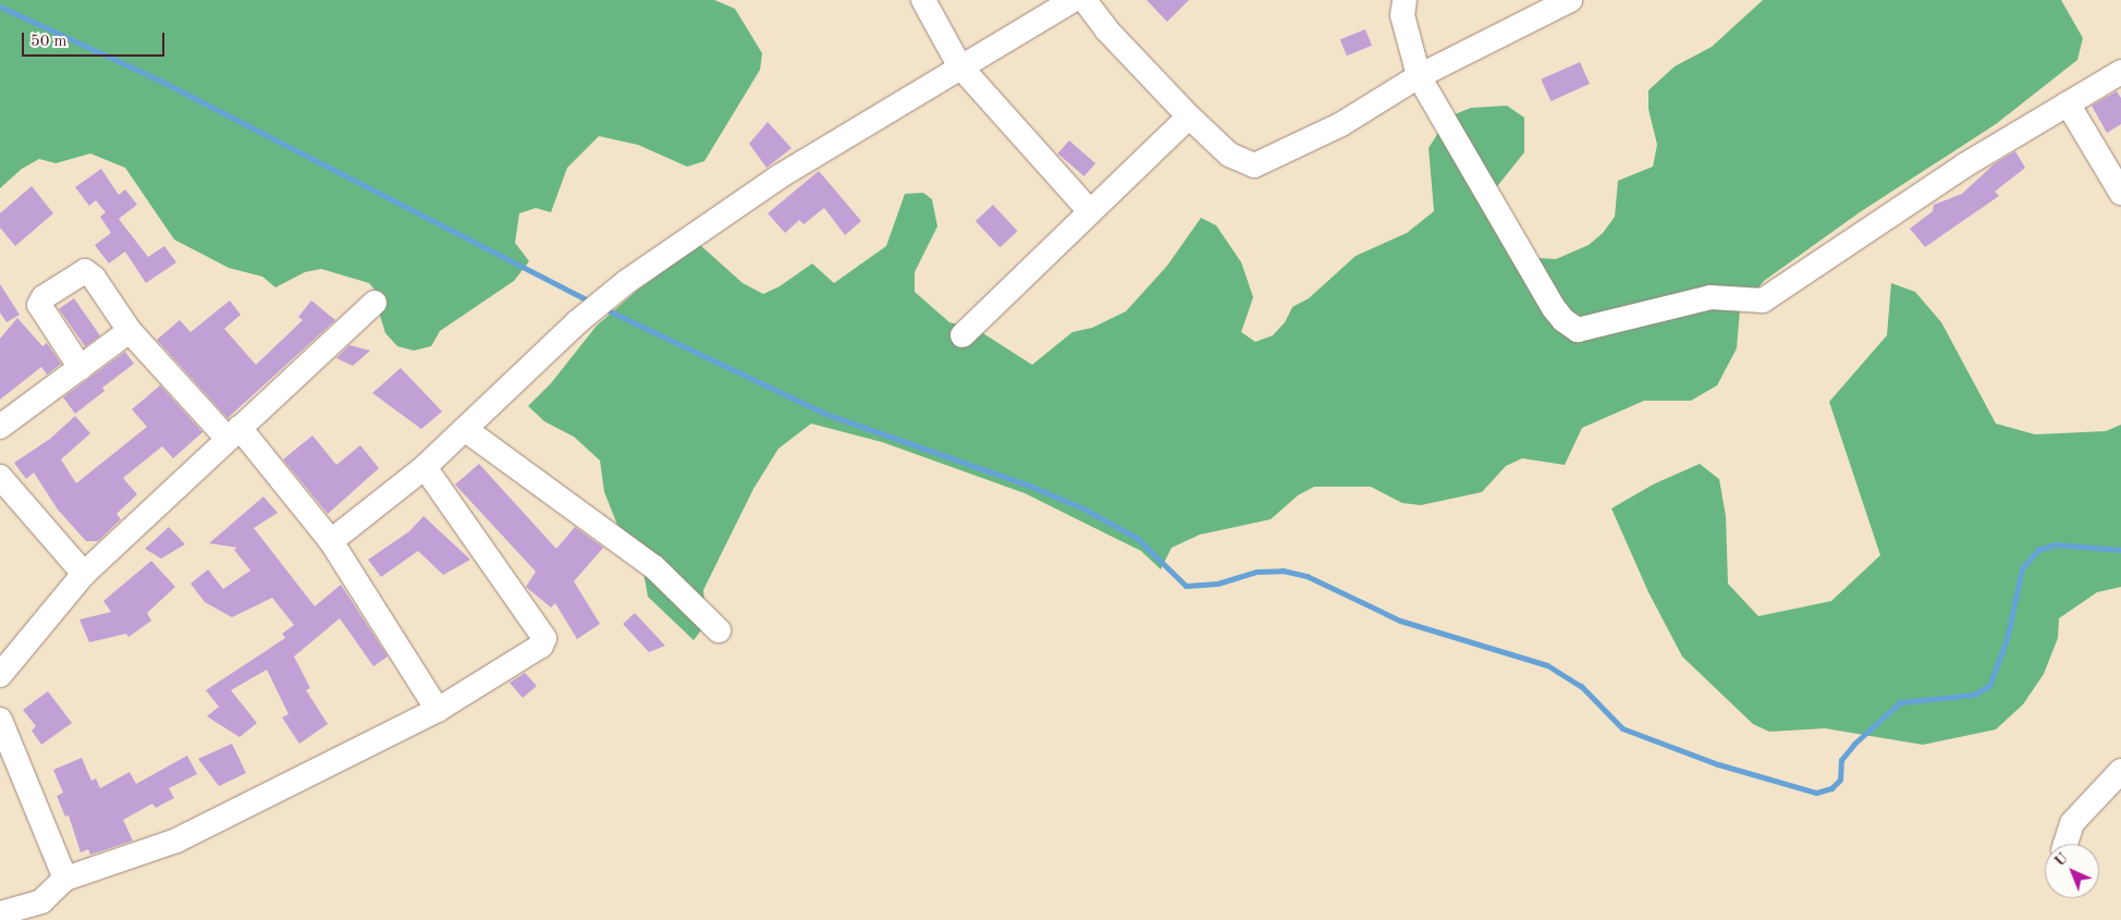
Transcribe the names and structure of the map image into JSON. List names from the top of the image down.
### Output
{
  "scale_bar": "50 m",
  "north": "top left"
}
